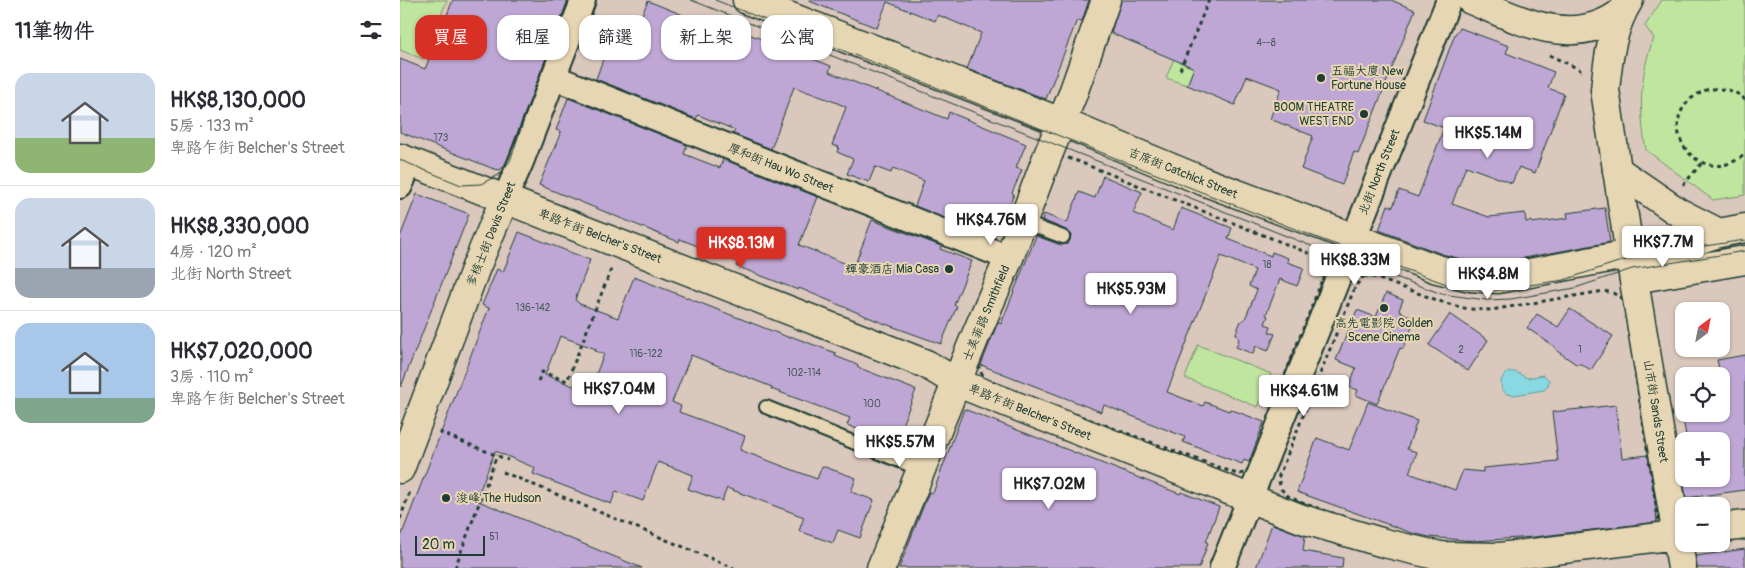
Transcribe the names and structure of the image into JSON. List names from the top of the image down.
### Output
{
  "streets": {
    "main road": [
      "吉席街 Catchick Street",
      "爹核士街 Davis Street",
      "卑路乍街 Belcher's Street",
      "士美菲路 Smithfield",
      "山市街 Sands Street"
    ],
    "street": ["厚和街 Hau Wo Street", "北街 North Street"]
  },
  "crossings": [
    ["厚和街 Hau Wo Street", "爹核士街 Davis Street"],
    ["厚和街 Hau Wo Street", "士美菲路 Smithfield"],
    ["北街 North Street", "吉席街 Catchick Street"],
    ["北街 North Street", "卑路乍街 Belcher's Street"],
    ["吉席街 Catchick Street", "士美菲路 Smithfield"],
    ["吉席街 Catchick Street", "山市街 Sands Street"],
    ["爹核士街 Davis Street", "卑路乍街 Belcher's Street"],
    ["卑路乍街 Belcher's Street", "士美菲路 Smithfield"]
  ],
  "places": [
    "五福大廈 New Fortune House",
    "BOOM THEATRE WEST END",
    "輝豪酒店 Mia Casa",
    "高先電影院 Golden Scene Cinema",
    "浚峰 The Hudson"
  ],
  "house_numbers": [
    "4--8",
    "173",
    "18",
    "136-142",
    "2",
    "1",
    "116-122",
    "102-114",
    "100",
    "51"
  ],
  "scale_bar": "20 m",
  "north": "top right",
  "page": {
    "heading": "11筆物件",
    "chip": [
      "買屋",
      "租屋",
      "篩選",
      "新上架",
      "公寓"
    ],
    "list": [
      {
        "name": "HK$8,130,000",
        "note": "5房 · 133 m² · 卑路乍街 Belcher's Street"
      },
      {
        "name": "HK$8,330,000",
        "note": "4房 · 120 m² · 北街 North Street"
      },
      {
        "name": "HK$7,020,000",
        "note": "3房 · 110 m² · 卑路乍街 Belcher's Street"
      }
    ],
    "price": [
      "HK$5.14M",
      "HK$4.76M",
      "HK$7.7M",
      "HK$8.13M",
      "HK$8.33M",
      "HK$4.8M",
      "HK$5.93M",
      "HK$7.04M",
      "HK$4.61M",
      "HK$5.57M",
      "HK$7.02M"
    ],
    "map_buttons": ["+", "−"],
    "scale": "20 m"
  }
}
